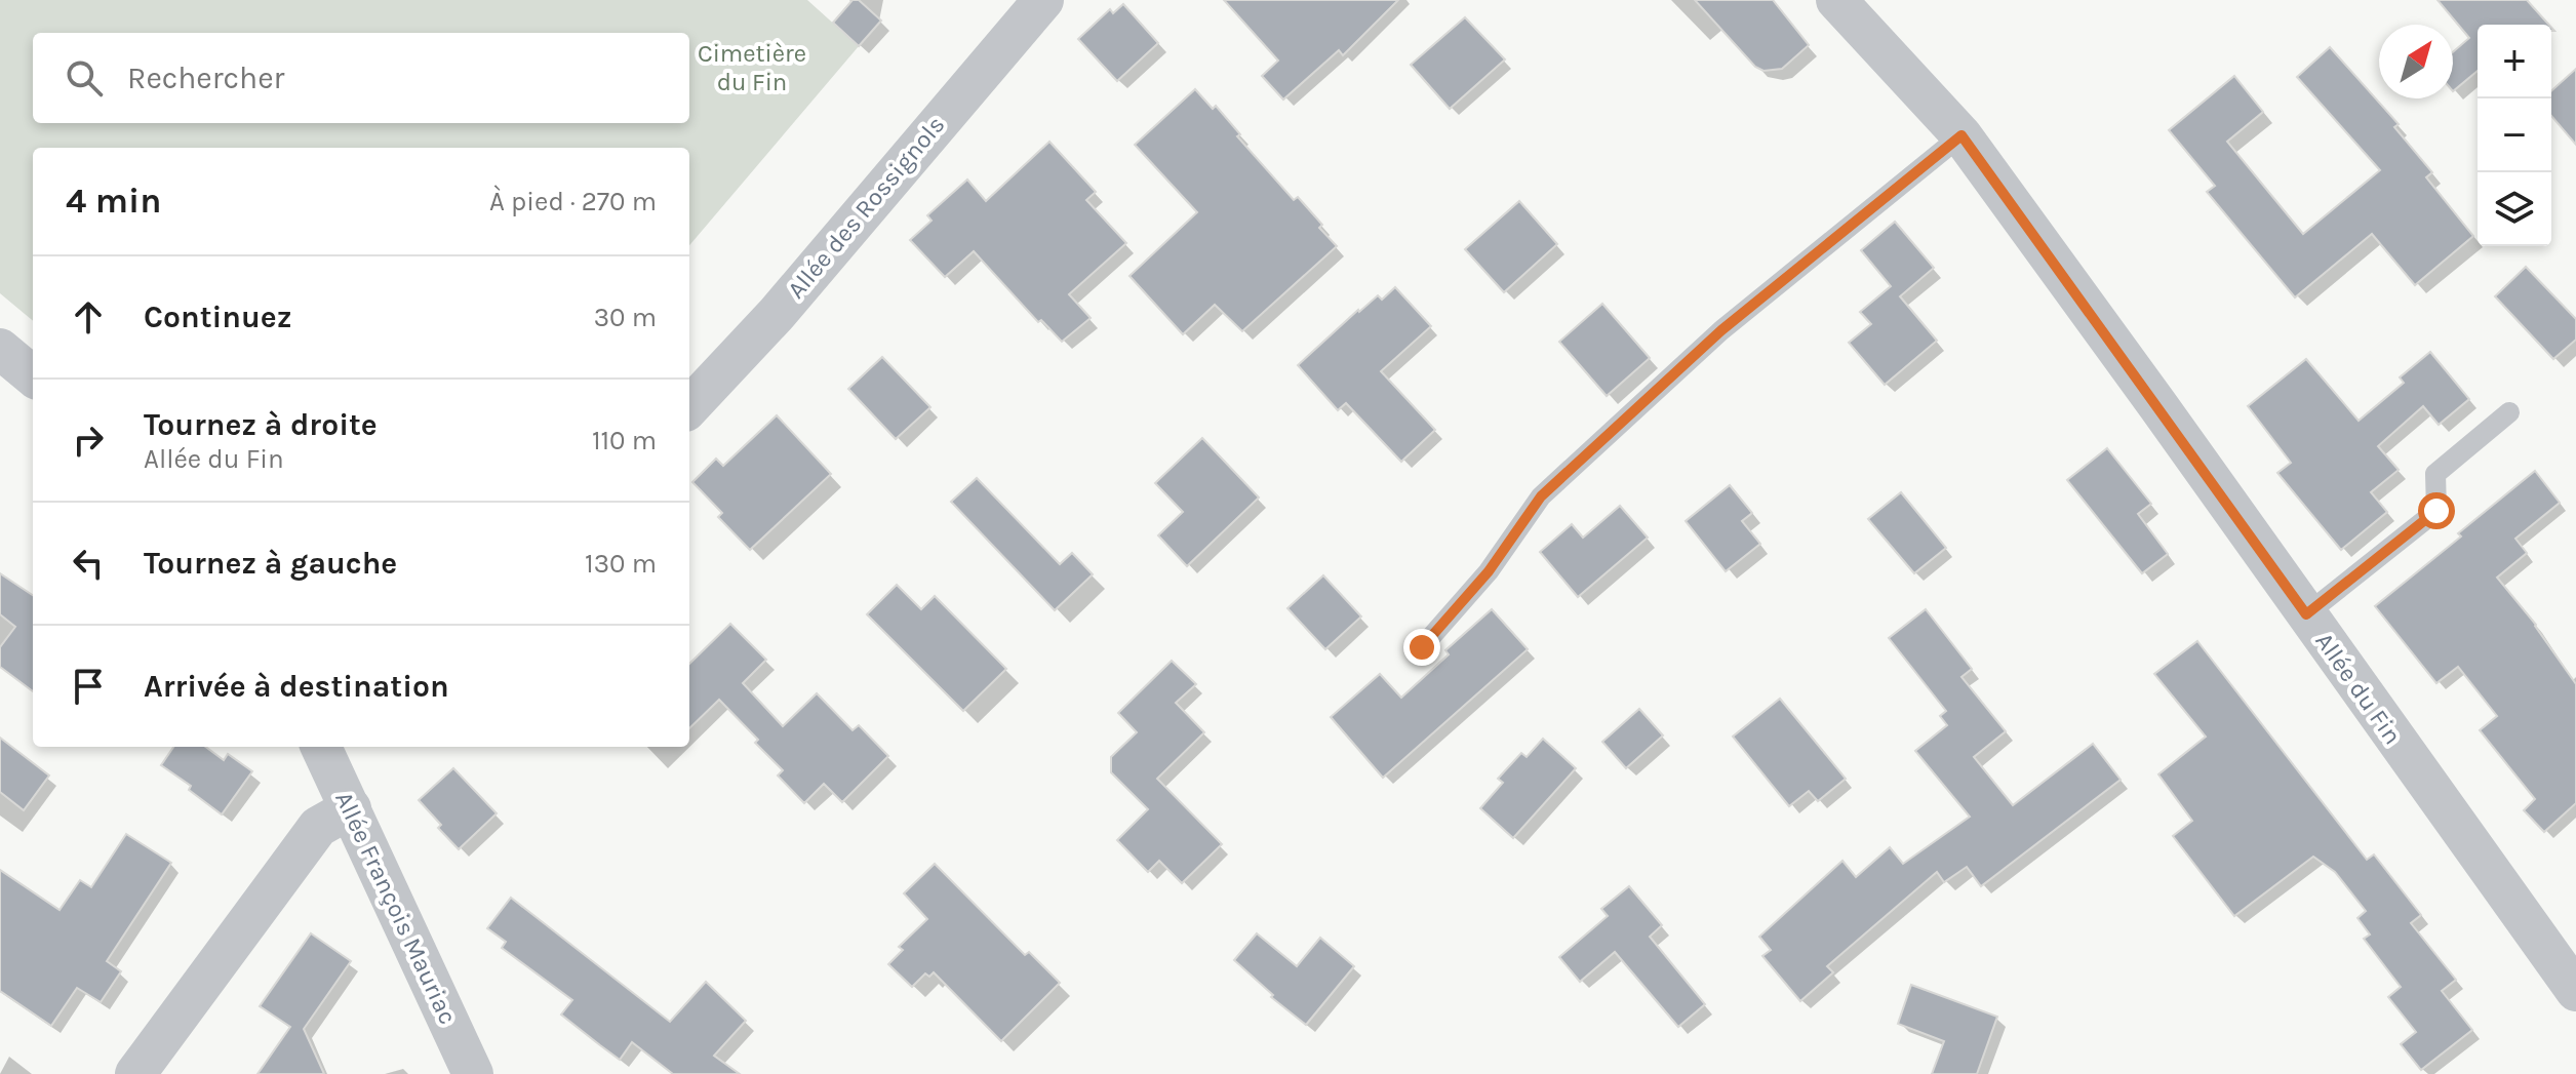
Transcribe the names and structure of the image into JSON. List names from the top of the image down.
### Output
{
  "streets": {
    "street": ["Allée des Rossignols", "Allée du Fin", "Allée François Mauriac"]
  },
  "parks": ["Cimetière du Fin"],
  "north": "top right",
  "page": {
    "map_buttons": ["+", "−"],
    "search": "Rechercher",
    "heading": ["4 min", "À pied · 270 m"],
    "list": [
      ["Continuez", "30 m"],
      ["Tournez à droite", "Allée du Fin", "110 m"],
      ["Tournez à gauche", "130 m"],
      "Arrivée à destination"
    ]
  }
}
